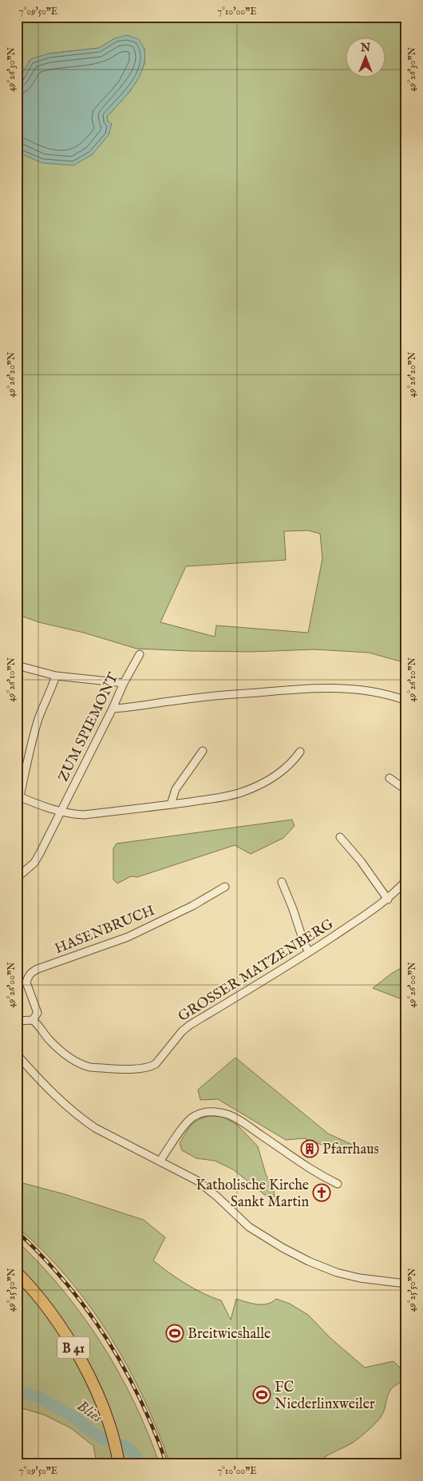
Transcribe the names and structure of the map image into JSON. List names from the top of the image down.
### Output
{
  "streets": {
    "highway": ["B 41"],
    "street": ["ZUM SPIEMONT", "HASENBRUCH", "GROSSER MATZENBERG"]
  },
  "crossings": [
    ["HASENBRUCH", "GROSSER MATZENBERG"]
  ],
  "water": ["Blies"],
  "places": {
    "building": ["Pfarrhaus"],
    "church": ["Katholische Kirche Sankt Martin"],
    "sports": ["Breitwieshalle", "FC Niederlinxweiler"]
  },
  "north": "top",
  "coordinates": [
    "7°09'50\"E",
    "7°10'00\"E",
    "49°26'30\"N",
    "49°26'20\"N",
    "49°26'10\"N",
    "49°26'00\"N",
    "49°25'50\"N"
  ]
}
